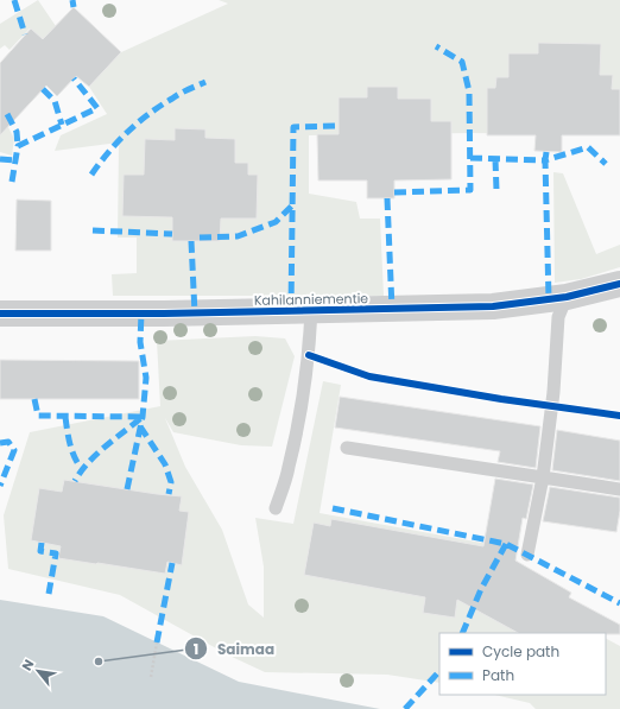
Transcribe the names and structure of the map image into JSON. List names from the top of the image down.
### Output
{
  "streets": {
    "street": ["Kahilanniementie"]
  },
  "places": ["Saimaa"],
  "legend": ["Cycle path", "Path"],
  "north": "top left"
}
